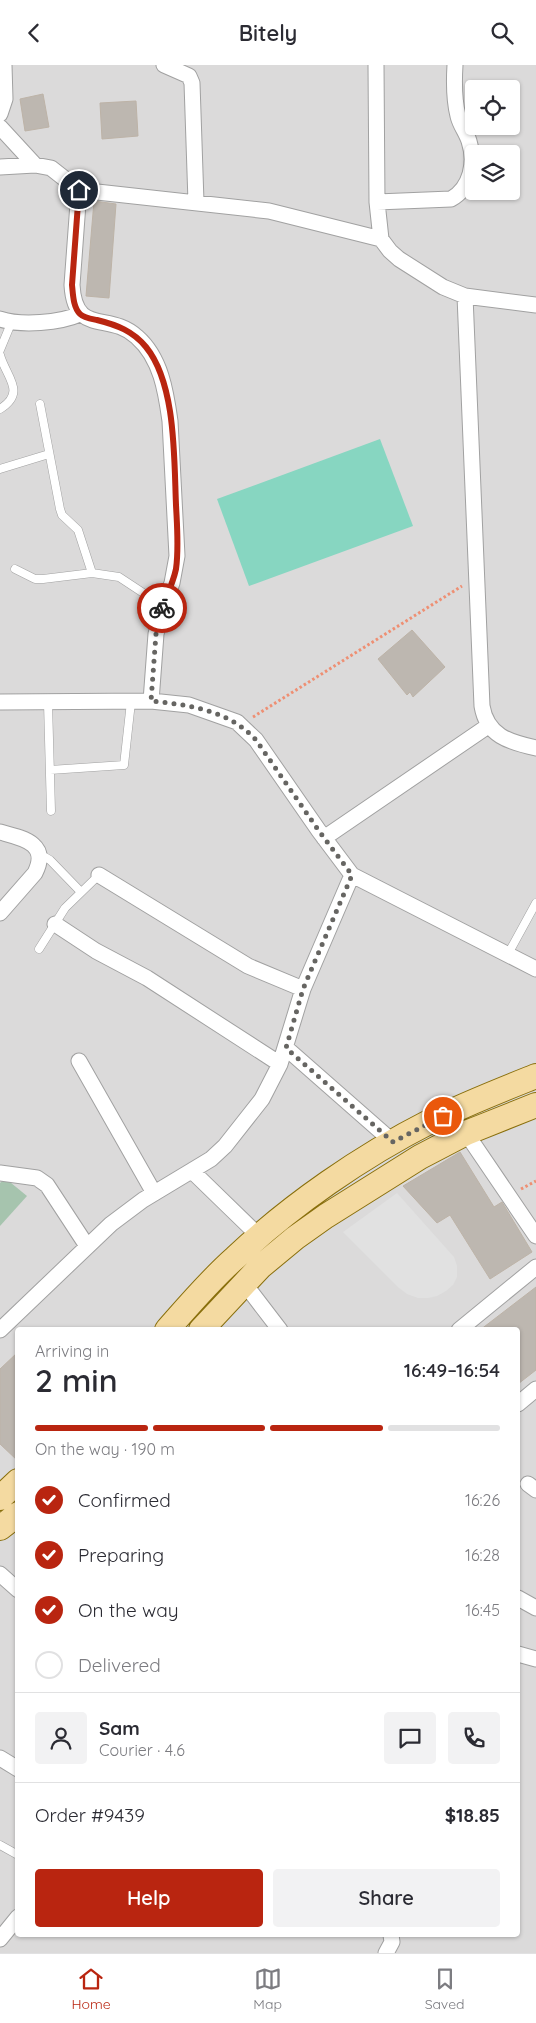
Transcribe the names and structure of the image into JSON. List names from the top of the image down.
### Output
{
  "page": {
    "header": "Bitely",
    "heading": ["2 min", "Arriving in", "16:49–16:54"],
    "panel": [
      "Sam",
      "Courier · 4.6",
      "Order #9439",
      "$18.85"
    ],
    "bar": "On the way · 190 m",
    "list": [
      ["Confirmed", "16:26"],
      ["Preparing", "16:28"],
      ["On the way", "16:45"],
      "Delivered"
    ],
    "buttons": ["Help", "Share"],
    "tabs": ["Home", "Map", "Saved"]
  }
}
